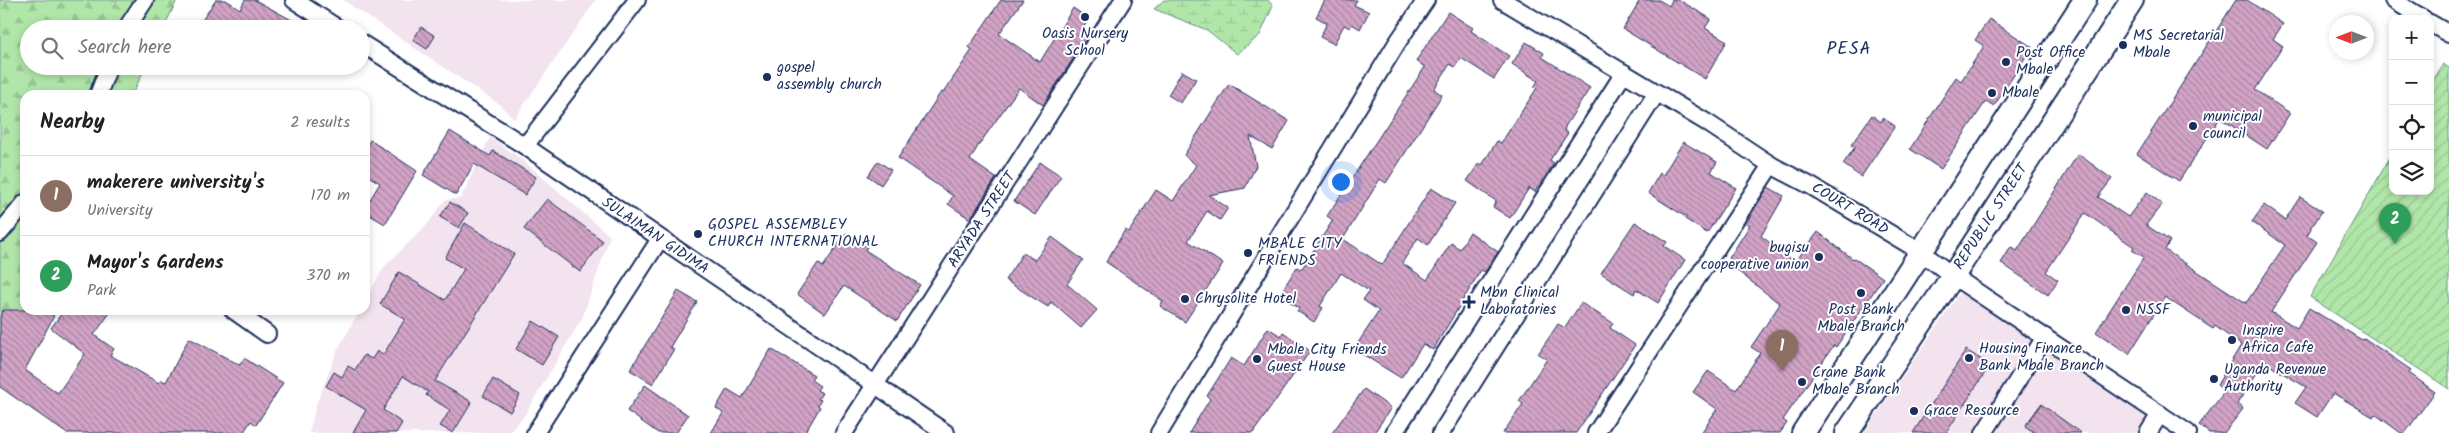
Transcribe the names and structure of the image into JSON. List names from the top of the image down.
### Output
{
  "streets": {
    "main road": ["REPUBLIC STREET"],
    "street": ["COURT ROAD", "ARYADA STREET", "SULAIMAN GIDIMA"]
  },
  "crossings": [
    ["COURT ROAD", "REPUBLIC STREET"],
    ["ARYADA STREET", "SULAIMAN GIDIMA"]
  ],
  "districts": ["PESA"],
  "places": {
    "other": [
      "Oasis Nursery School",
      "MS Secretarial Mbale",
      "Post Office Mbale",
      "gospel assembly church",
      "Mbale",
      "municipal council",
      "GOSPEL ASSEMBLEY CHURCH INTERNATIONAL",
      "MBALE CITY FRIENDS",
      "bugisu cooperative union",
      "Post Bank Mbale Branch",
      "Chrysolite Hotel",
      "NSSF",
      "Inspire Africa Cafe",
      "Housing Finance Bank Mbale Branch",
      "Mbale City Friends Guest House",
      "Uganda Revenue Authority",
      "Crane Bank Mbale Branch",
      "Grace Resource"
    ],
    "health": ["Mbn Clinical Laboratories"]
  },
  "north": "left",
  "page": {
    "map_buttons": ["+", "−"],
    "search": "Search here",
    "heading": ["Nearby", "2 results"],
    "list": [
      {
        "mark": "1",
        "name": "makerere university's",
        "note": "University",
        "value": "170 m"
      },
      {
        "mark": "2",
        "name": "Mayor's Gardens",
        "note": "Park",
        "value": "370 m"
      }
    ],
    "pins": ["2", "1"]
  }
}
